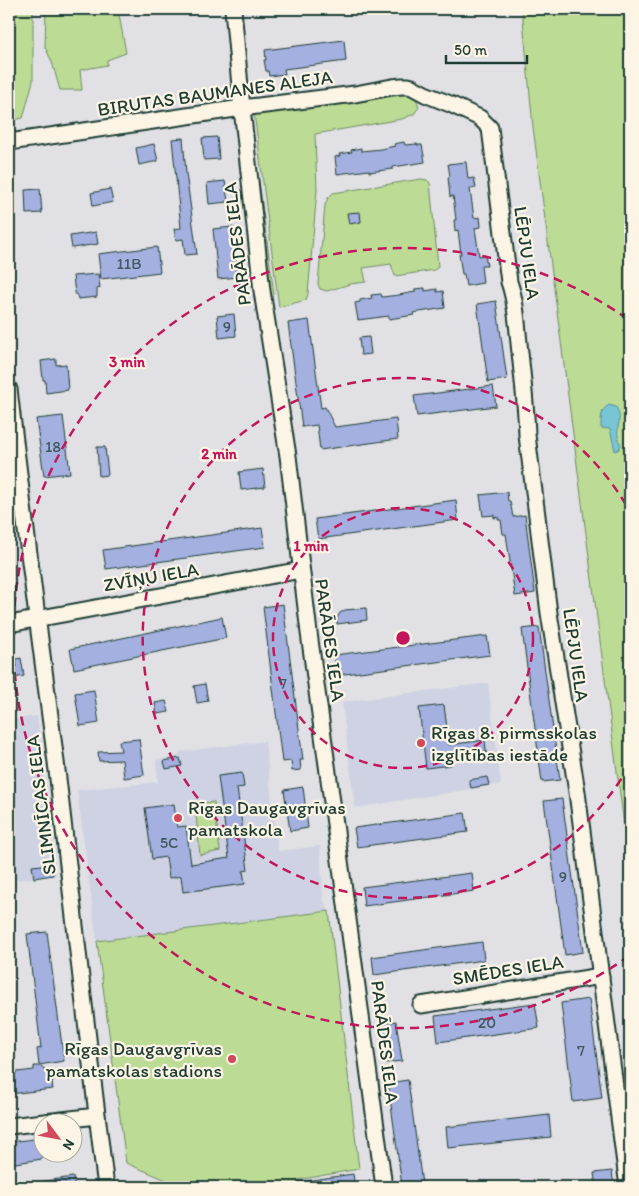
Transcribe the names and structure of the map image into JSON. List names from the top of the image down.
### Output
{
  "streets": {
    "street": [
      "BIRUTAS BAUMANES ALEJA",
      "PARĀDES IELA",
      "LĒPJU IELA",
      "ZVĪŅU IELA",
      "SLIMNĪCAS IELA",
      "SMĒDES IELA"
    ]
  },
  "crossings": [
    ["BIRUTAS BAUMANES ALEJA", "PARĀDES IELA"],
    ["BIRUTAS BAUMANES ALEJA", "LĒPJU IELA"],
    ["PARĀDES IELA", "ZVĪŅU IELA"],
    ["LĒPJU IELA", "SMĒDES IELA"],
    ["ZVĪŅU IELA", "SLIMNĪCAS IELA"]
  ],
  "places": ["Rīgas 8. pirmsskolas izglītības iestāde", "Rīgas Daugavgrīvas pamatskola", "Rīgas Daugavgrīvas pamatskolas stadions"],
  "house_numbers": [
    "11B",
    "9",
    "18",
    "7",
    "5C",
    "9",
    "20",
    "7"
  ],
  "scale_bar": "50 m",
  "north": "bottom right",
  "rings": ["3 min", "2 min", "1 min"]
}
